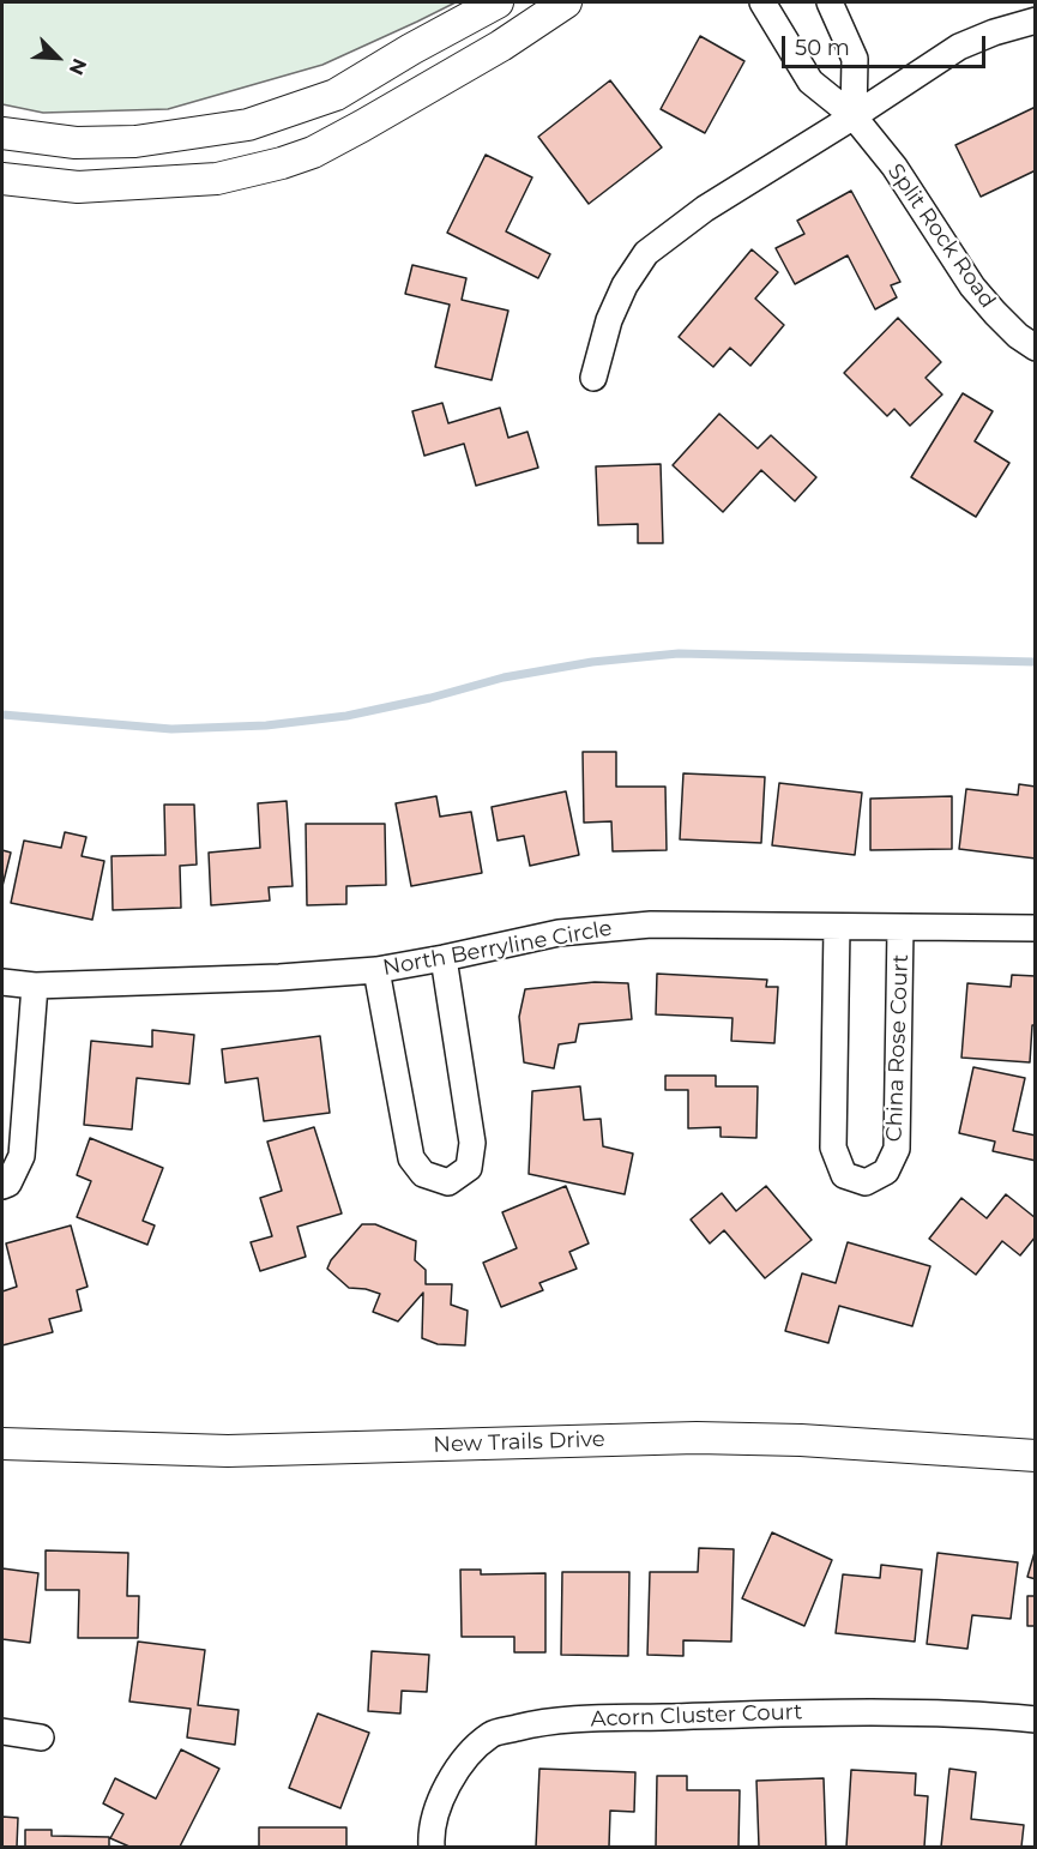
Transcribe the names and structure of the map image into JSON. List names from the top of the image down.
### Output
{
  "streets": {
    "street": [
      "Split Rock Road",
      "North Berryline Circle",
      "China Rose Court",
      "New Trails Drive",
      "Acorn Cluster Court"
    ]
  },
  "crossings": [
    ["North Berryline Circle", "China Rose Court"]
  ],
  "scale_bar": "50 m",
  "north": "bottom right"
}
